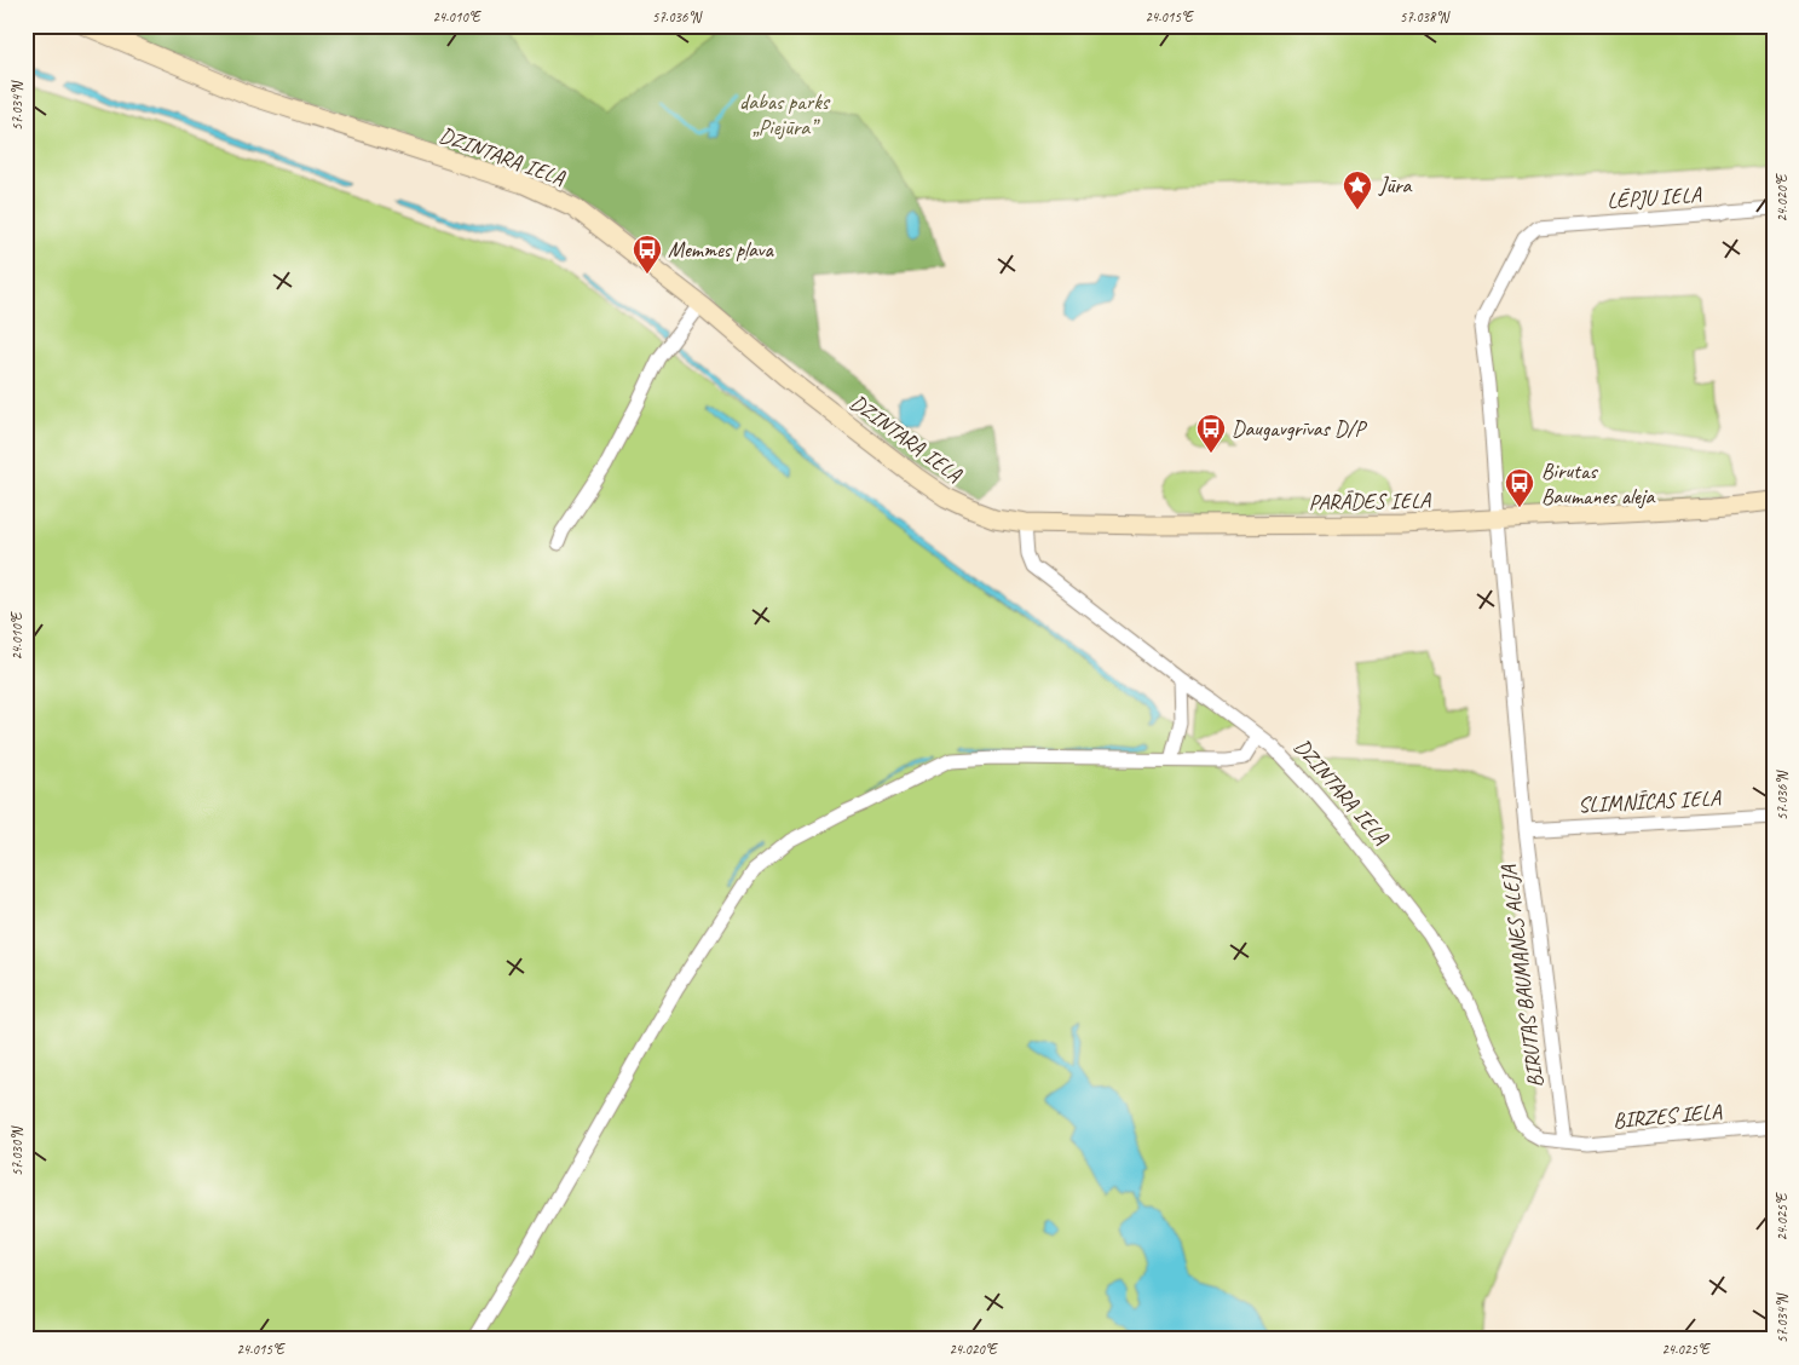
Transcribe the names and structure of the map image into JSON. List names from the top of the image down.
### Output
{
  "streets": {
    "street": [
      "DZINTARA IELA",
      "LĒPJU IELA",
      "PARĀDES IELA",
      "SLIMNĪCAS IELA",
      "BIRUTAS BAUMANES ALEJA",
      "BIRZES IELA"
    ]
  },
  "crossings": [
    ["DZINTARA IELA", "PARĀDES IELA"],
    ["DZINTARA IELA", "BIRUTAS BAUMANES ALEJA"],
    ["DZINTARA IELA", "BIRZES IELA"],
    ["LĒPJU IELA", "BIRUTAS BAUMANES ALEJA"],
    ["PARĀDES IELA", "BIRUTAS BAUMANES ALEJA"],
    ["SLIMNĪCAS IELA", "BIRUTAS BAUMANES ALEJA"],
    ["BIRUTAS BAUMANES ALEJA", "BIRZES IELA"]
  ],
  "parks": ["dabas parks „Piejūra”"],
  "places": {
    "place": ["Jūra"],
    "bus stop": ["Memmes pļava", "Daugavgrīvas D/P", "Birutas Baumanes aleja"]
  },
  "coordinates": [
    "24.010°E",
    "57.036°N",
    "24.015°E",
    "57.038°N",
    "57.034°N",
    "24.020°E",
    "57.030°N",
    "24.025°E"
  ]
}
